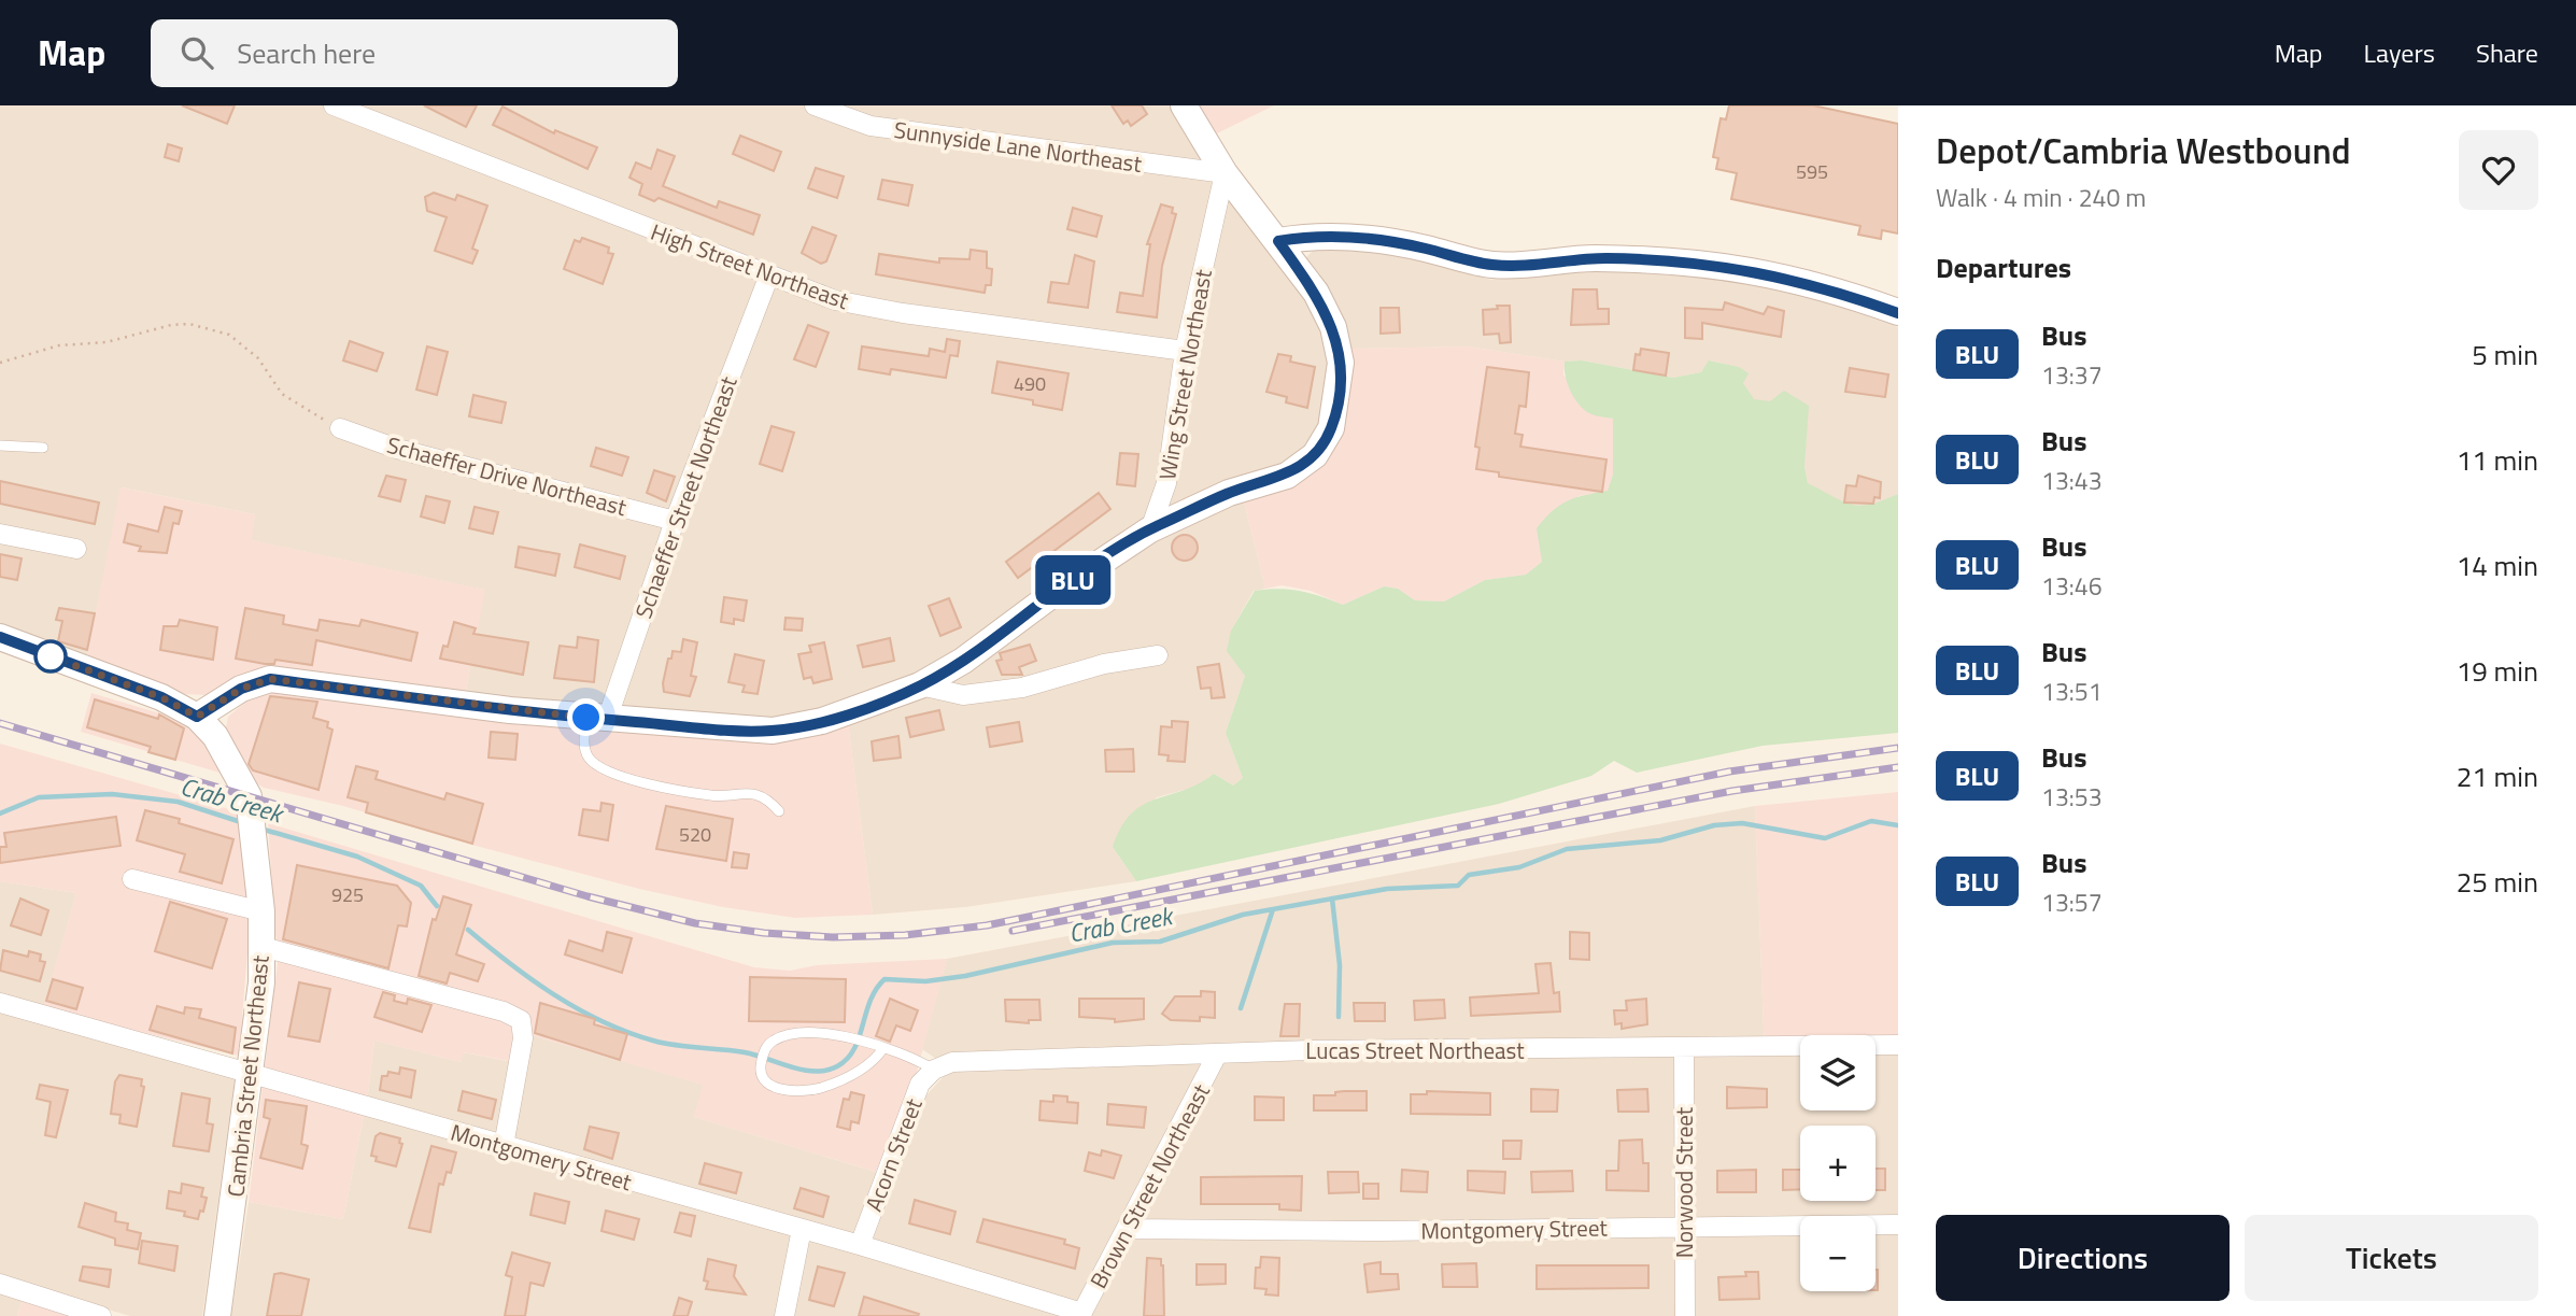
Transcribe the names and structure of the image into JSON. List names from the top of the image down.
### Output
{
  "streets": {
    "street": [
      "Sunnyside Lane Northeast",
      "High Street Northeast",
      "Wing Street Northeast",
      "Schaeffer Drive Northeast",
      "Schaeffer Street Northeast",
      "Lucas Street Northeast",
      "Cambria Street Northeast",
      "Acorn Street",
      "Montgomery Street",
      "Norwood Street",
      "Brown Street Northeast"
    ]
  },
  "crossings": [
    ["Sunnyside Lane Northeast", "Wing Street Northeast"],
    ["High Street Northeast", "Wing Street Northeast"],
    ["High Street Northeast", "Schaeffer Street Northeast"],
    ["Schaeffer Drive Northeast", "Schaeffer Street Northeast"],
    ["Lucas Street Northeast", "Acorn Street"],
    ["Lucas Street Northeast", "Norwood Street"],
    ["Lucas Street Northeast", "Brown Street Northeast"],
    ["Cambria Street Northeast", "Montgomery Street"],
    ["Acorn Street", "Montgomery Street"],
    ["Montgomery Street", "Norwood Street"],
    ["Montgomery Street", "Brown Street Northeast"]
  ],
  "water": ["Crab Creek"],
  "lines": ["bus line BLU"],
  "house_numbers": [
    "595",
    "490",
    "520",
    "925"
  ],
  "page": {
    "header": "Map",
    "search": "Search here",
    "nav": ["Map", "Layers", "Share"],
    "on_map": "BLU",
    "heading": [
      ["Depot/Cambria Westbound", "Walk · 4 min · 240 m"],
      "Departures"
    ],
    "list": [
      {
        "mark": "BLU",
        "name": "Bus",
        "note": "13:37",
        "value": "5 min"
      },
      {
        "mark": "BLU",
        "name": "Bus",
        "note": "13:43",
        "value": "11 min"
      },
      {
        "mark": "BLU",
        "name": "Bus",
        "note": "13:46",
        "value": "14 min"
      },
      {
        "mark": "BLU",
        "name": "Bus",
        "note": "13:51",
        "value": "19 min"
      },
      {
        "mark": "BLU",
        "name": "Bus",
        "note": "13:53",
        "value": "21 min"
      },
      {
        "mark": "BLU",
        "name": "Bus",
        "note": "13:57",
        "value": "25 min"
      }
    ],
    "map_buttons": ["+", "−"],
    "buttons": ["Directions", "Tickets"]
  }
}
